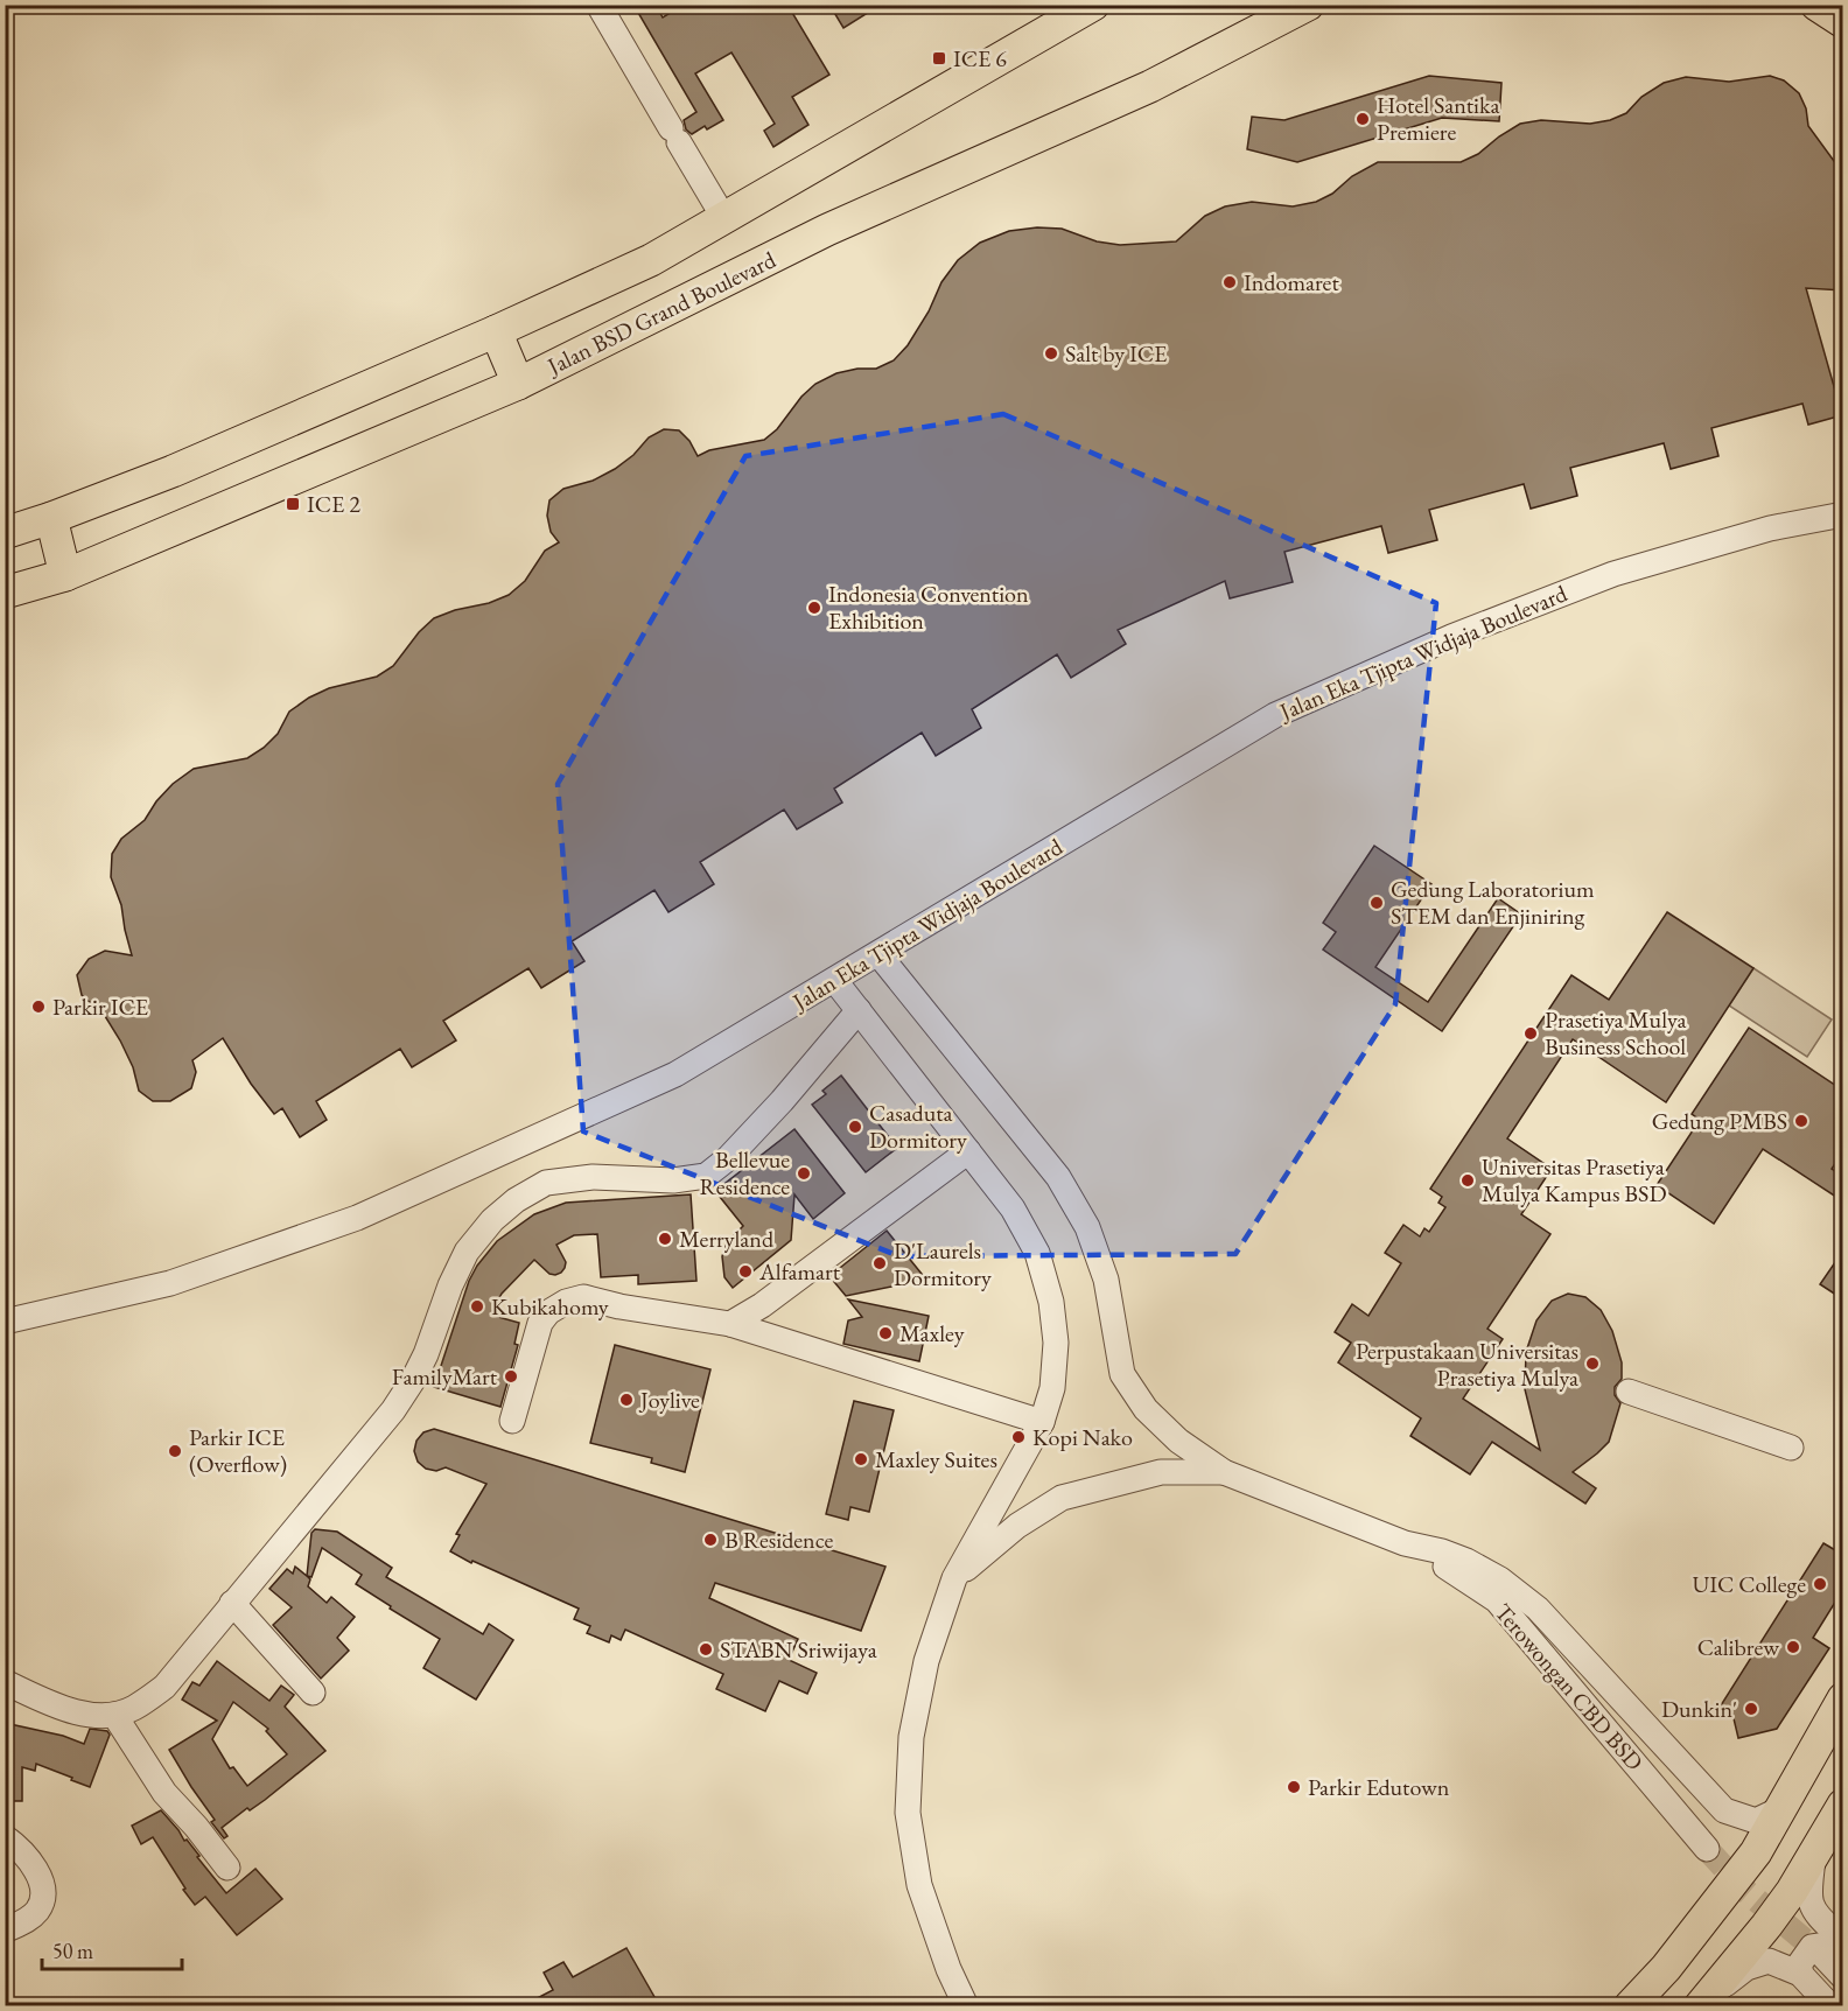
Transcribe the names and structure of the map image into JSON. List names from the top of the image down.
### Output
{
  "streets": {
    "main road": ["Jalan BSD Grand Boulevard"],
    "street": ["Jalan Eka Tjipta Widjaja Boulevard", "Terowongan CBD BSD"]
  },
  "places": {
    "transit": ["ICE 6", "ICE 2"],
    "other": [
      "Hotel Santika Premiere",
      "Indomaret",
      "Salt by ICE",
      "Indonesia Convention Exhibition",
      "Gedung Laboratorium STEM dan Enjiniring",
      "Parkir ICE",
      "Prasetiya Mulya Business School",
      "Gedung PMBS",
      "Casaduta Dormitory",
      "Bellevue Residence",
      "Universitas Prasetiya Mulya Kampus BSD",
      "Merryland",
      "D'Laurels Dormitory",
      "Alfamart",
      "Kubikahomy",
      "Maxley",
      "Perpustakaan Universitas Prasetiya Mulya",
      "FamilyMart",
      "Joylive",
      "Kopi Nako",
      "Parkir ICE (Overflow)",
      "Maxley Suites",
      "B Residence",
      "UIC College",
      "Calibrew",
      "STABN Sriwijaya",
      "Dunkin'",
      "Parkir Edutown"
    ]
  },
  "scale_bar": "50 m"
}
